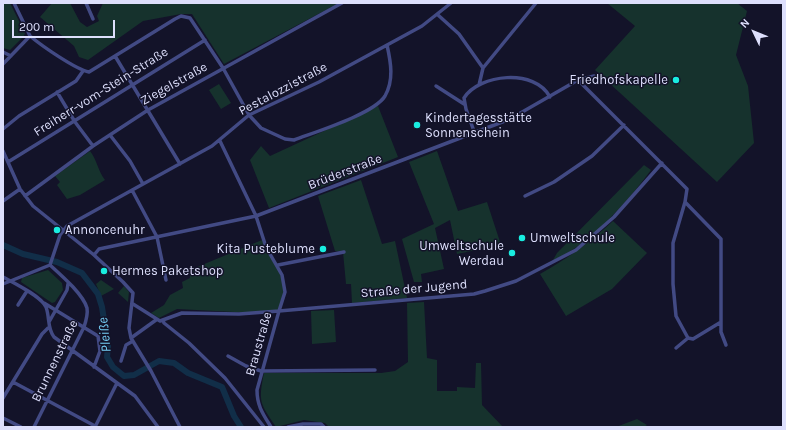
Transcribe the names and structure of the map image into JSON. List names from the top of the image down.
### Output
{
  "streets": {
    "street": [
      "Ziegelstraße",
      "Pestalozzistraße",
      "Freiherr-vom-Stein-Straße",
      "Brüderstraße",
      "Straße der Jugend",
      "Braustraße",
      "Brunnenstraße"
    ]
  },
  "crossings": [
    ["Pestalozzistraße", "Braustraße"],
    ["Brüderstraße", "Braustraße"],
    ["Straße der Jugend", "Braustraße"]
  ],
  "water": ["Pleiße"],
  "places": [
    "Friedhofskapelle",
    "Kindertagesstätte Sonnenschein",
    "Annoncenuhr",
    "Umweltschule",
    "Kita Pusteblume",
    "Umweltschule Werdau",
    "Hermes Paketshop"
  ],
  "scale_bar": "200 m",
  "north": "top left"
}
